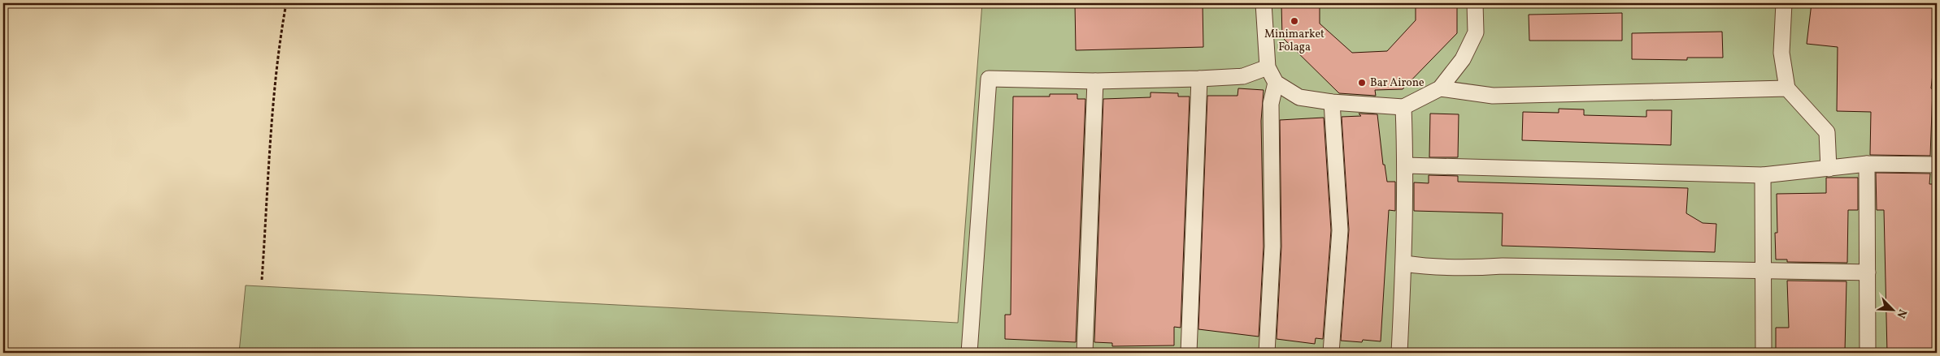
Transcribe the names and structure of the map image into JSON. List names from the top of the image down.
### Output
{
  "places": ["Minimarket Folaga", "Bar Airone"],
  "north": "bottom right"
}
